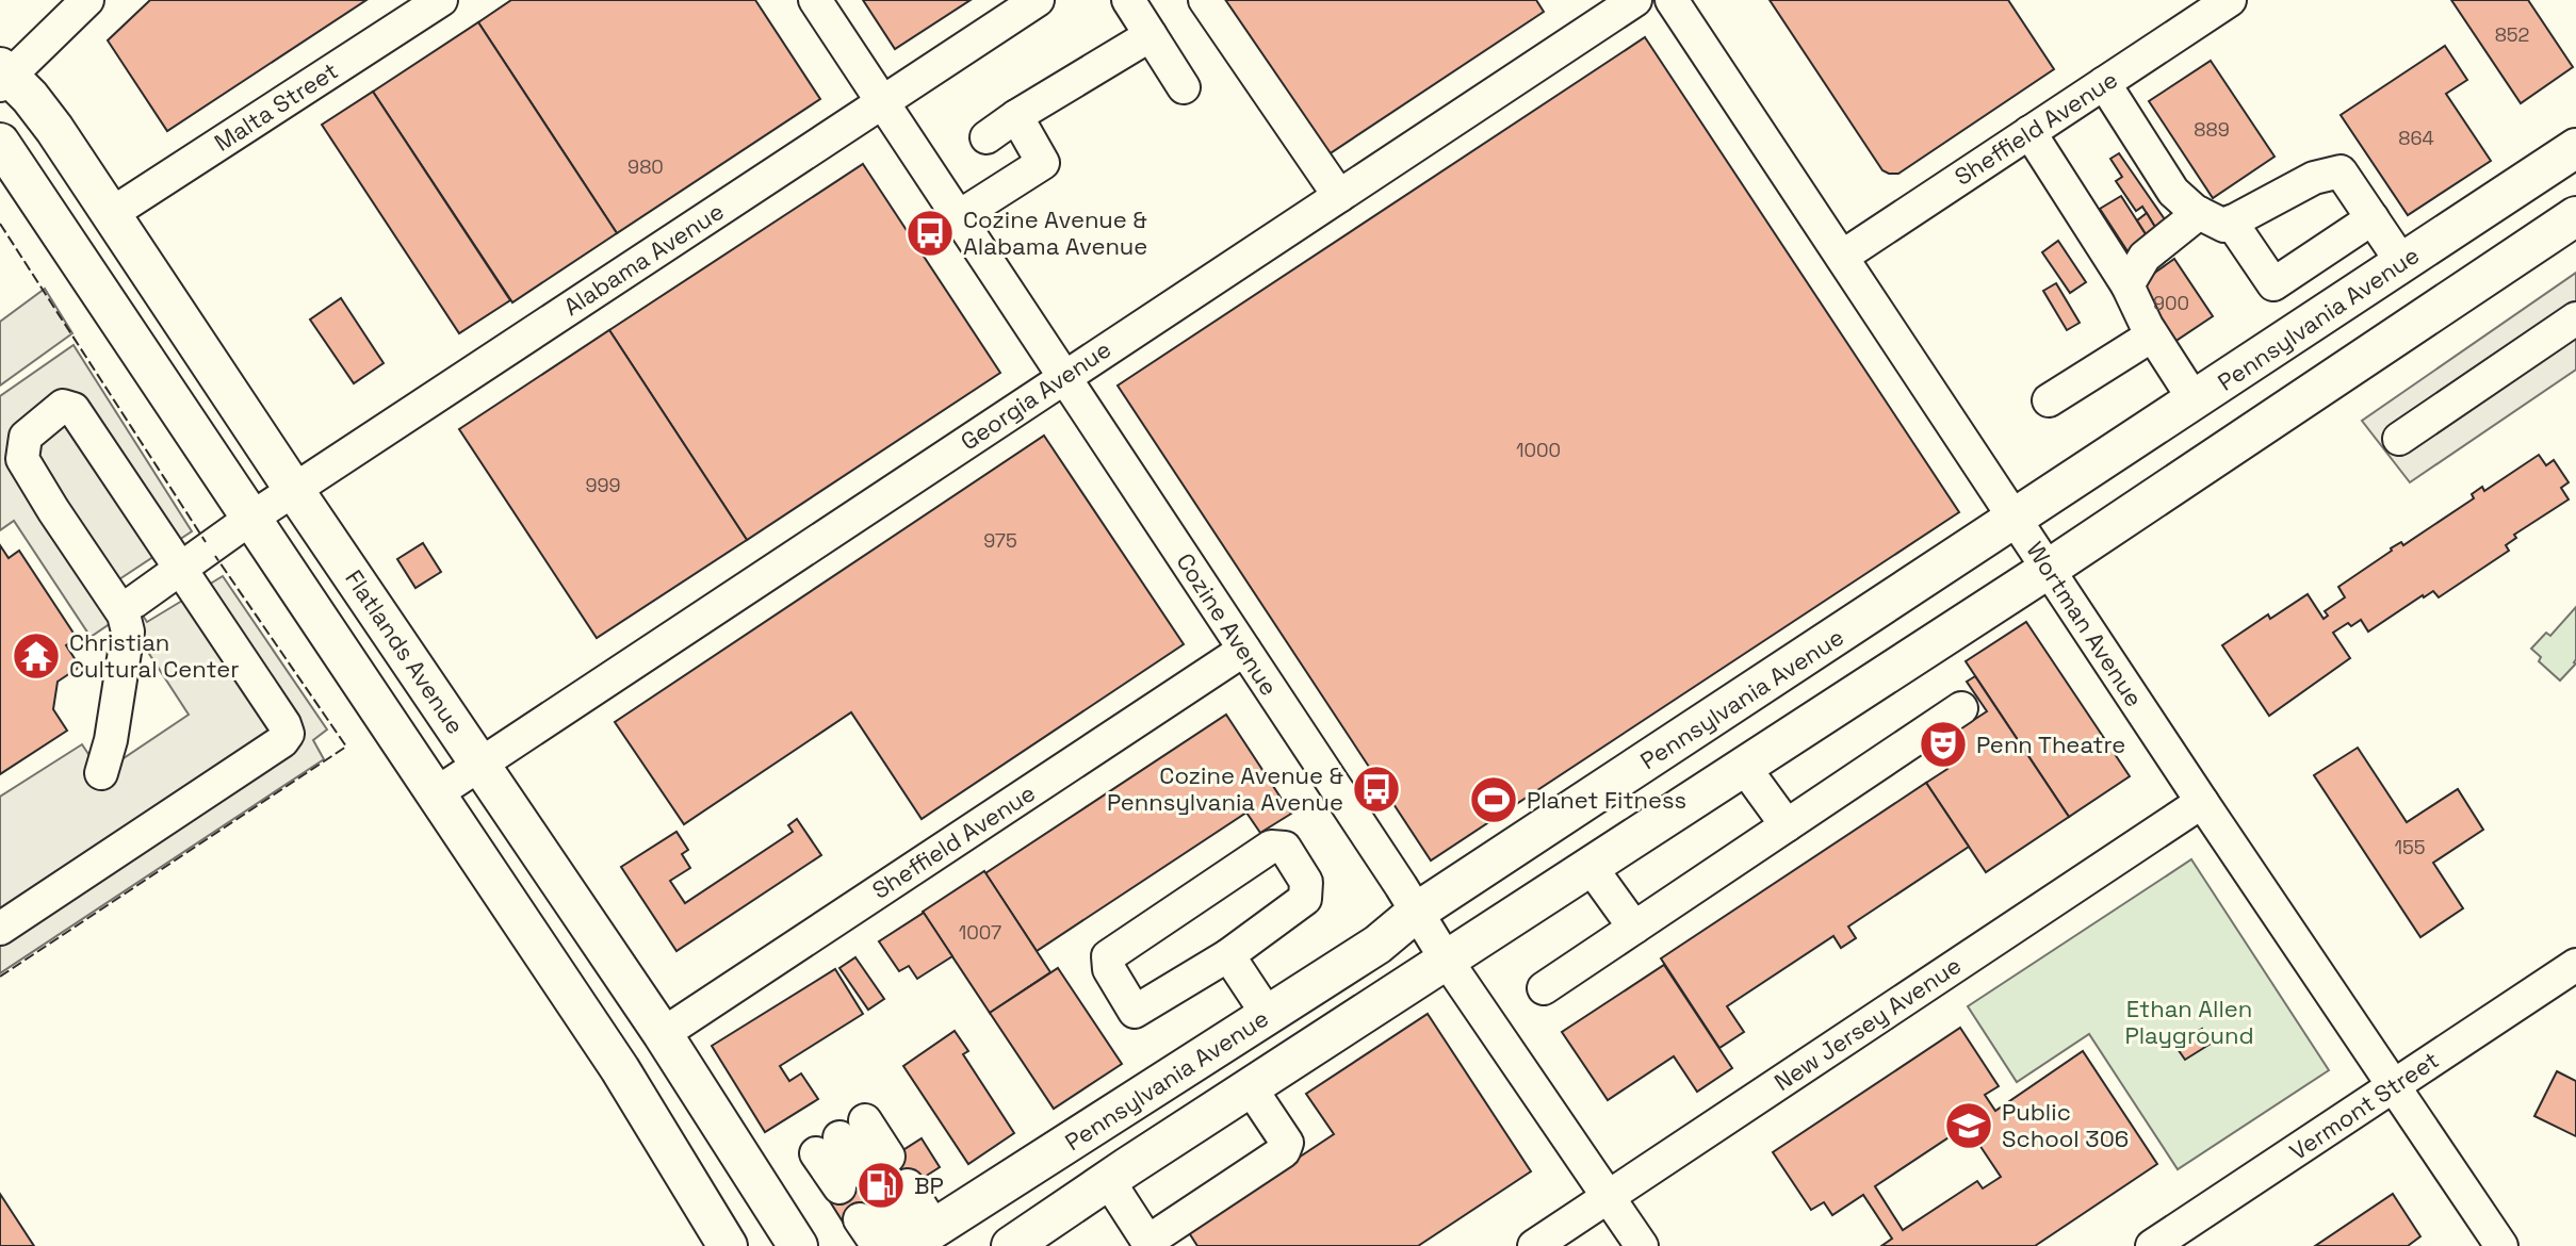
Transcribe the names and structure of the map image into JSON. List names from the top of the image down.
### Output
{
  "streets": {
    "main road": ["Pennsylvania Avenue", "Flatlands Avenue"],
    "street": [
      "Malta Street",
      "Sheffield Avenue",
      "Alabama Avenue",
      "Georgia Avenue",
      "Cozine Avenue",
      "Wortman Avenue",
      "New Jersey Avenue",
      "Vermont Street"
    ]
  },
  "crossings": [
    ["Malta Street", "Flatlands Avenue"],
    ["Sheffield Avenue", "Cozine Avenue"],
    ["Sheffield Avenue", "Wortman Avenue"],
    ["Sheffield Avenue", "Flatlands Avenue"],
    ["Alabama Avenue", "Cozine Avenue"],
    ["Alabama Avenue", "Flatlands Avenue"],
    ["Pennsylvania Avenue", "Cozine Avenue"],
    ["Pennsylvania Avenue", "Wortman Avenue"],
    ["Georgia Avenue", "Cozine Avenue"],
    ["Georgia Avenue", "Flatlands Avenue"],
    ["Cozine Avenue", "New Jersey Avenue"],
    ["Wortman Avenue", "New Jersey Avenue"],
    ["Wortman Avenue", "Vermont Street"]
  ],
  "parks": ["Ethan Allen Playground"],
  "places": {
    "bus stop": ["Cozine Avenue & Alabama Avenue", "Cozine Avenue & Pennsylvania Avenue"],
    "temple": ["Christian Cultural Center"],
    "theatre": ["Penn Theatre"],
    "sports": ["Planet Fitness"],
    "school or university": ["Public School 306"],
    "fuel station": ["BP"]
  },
  "house_numbers": [
    "852",
    "889",
    "864",
    "980",
    "900",
    "1000",
    "999",
    "975",
    "155",
    "1007"
  ]
}
